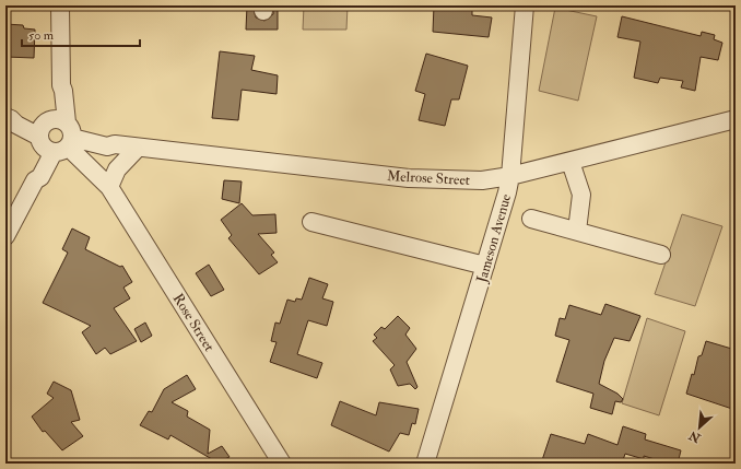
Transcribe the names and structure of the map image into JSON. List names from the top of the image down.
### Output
{
  "streets": {
    "street": ["Melrose Street", "Jameson Avenue", "Rose Street"]
  },
  "crossings": [
    ["Melrose Street", "Jameson Avenue"],
    ["Melrose Street", "Rose Street"]
  ],
  "scale_bar": "50 m",
  "north": "bottom left"
}
